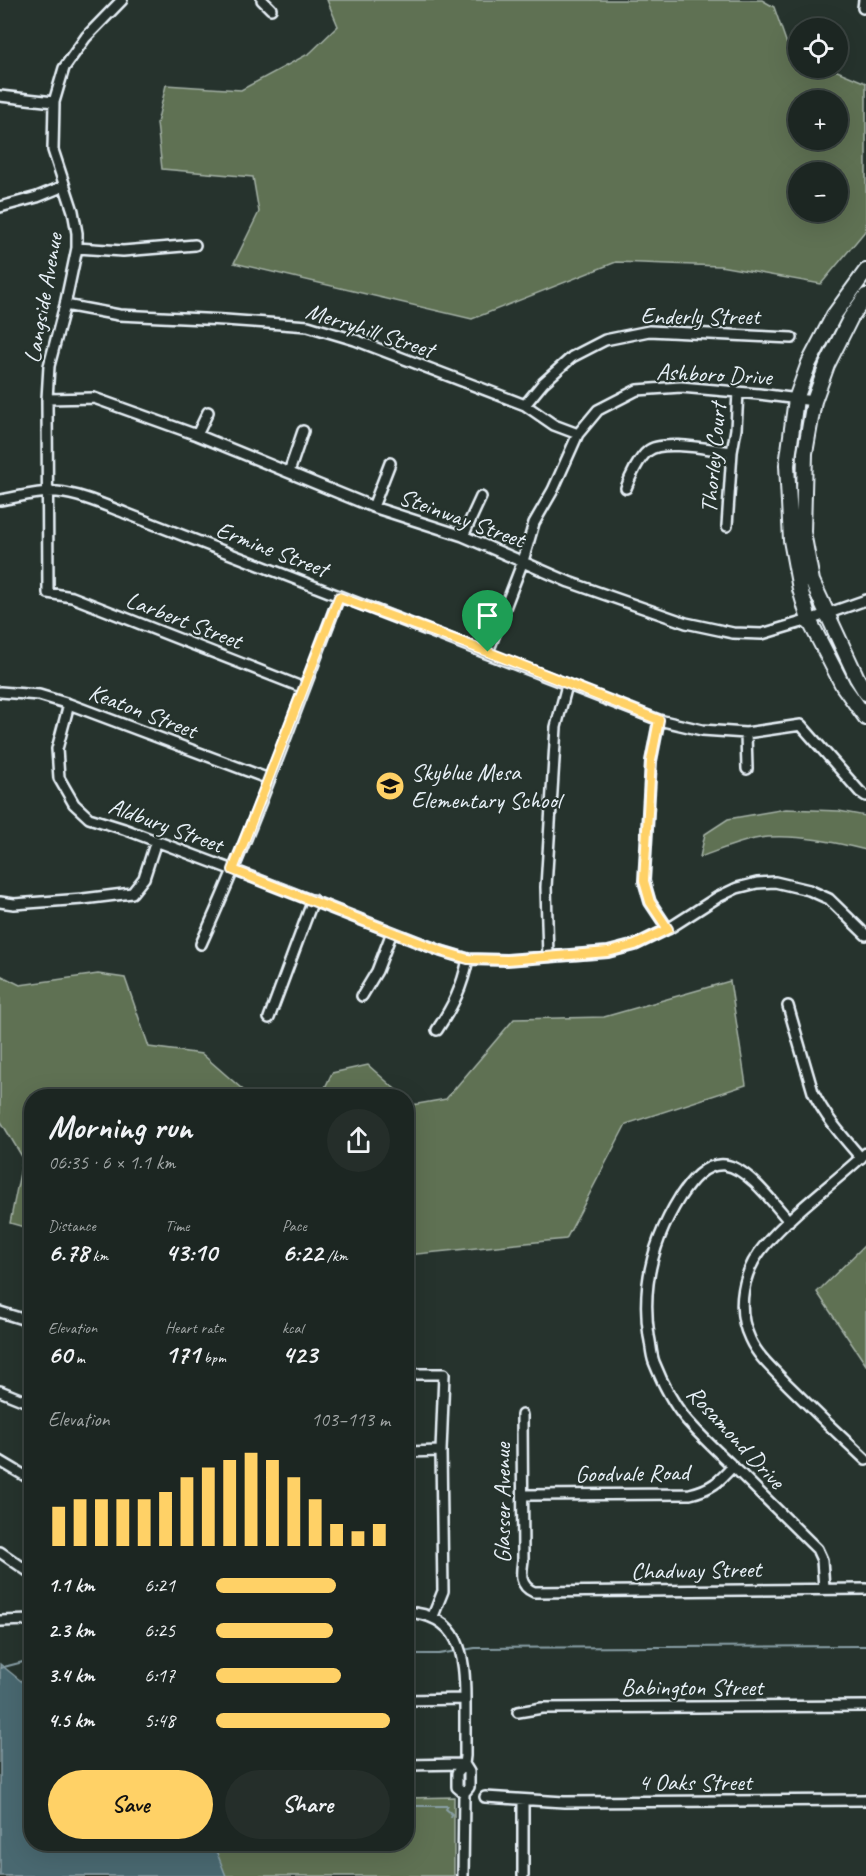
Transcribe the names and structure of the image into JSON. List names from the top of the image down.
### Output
{
  "streets": {
    "street": [
      "Langside Avenue",
      "Enderly Street",
      "Merryhill Street",
      "Ashboro Drive",
      "Thorley Court",
      "Steinway Street",
      "Ermine Street",
      "Larbert Street",
      "Keaton Street",
      "Aldbury Street",
      "Rosamond Drive",
      "Goodvale Road",
      "Glasser Avenue",
      "Chadway Street",
      "Babington Street",
      "4 Oaks Street"
    ]
  },
  "crossings": [
    ["Langside Avenue", "Merryhill Street"],
    ["Langside Avenue", "Steinway Street"],
    ["Langside Avenue", "Ermine Street"],
    ["Langside Avenue", "Larbert Street"],
    ["Enderly Street", "Merryhill Street"],
    ["Merryhill Street", "Ashboro Drive"],
    ["Ashboro Drive", "Thorley Court"],
    ["Ashboro Drive", "Steinway Street"],
    ["Ashboro Drive", "Ermine Street"],
    ["Keaton Street", "Aldbury Street"],
    ["Rosamond Drive", "Goodvale Road"],
    ["Rosamond Drive", "Chadway Street"],
    ["Goodvale Road", "Glasser Avenue"],
    ["Glasser Avenue", "Chadway Street"]
  ],
  "places": {
    "school or university": ["Skyblue Mesa Elementary School"]
  },
  "page": {
    "map_buttons": ["+", "−"],
    "heading": ["Morning run", "06:35 · 6 × 1.1 km"],
    "stats": [
      ["Distance", "6.78 km"],
      ["Time", "43:10"],
      ["Pace", "6:22 /km"],
      ["Elevation", "60 m"],
      ["Heart rate", "171 bpm"],
      ["kcal", "423"]
    ],
    "chart": ["Elevation", "103–113 m"],
    "list": [
      {
        "name": "1.1 km",
        "note": "6:21"
      },
      {
        "name": "2.3 km",
        "note": "6:25"
      },
      {
        "name": "3.4 km",
        "note": "6:17"
      },
      {
        "name": "4.5 km",
        "note": "5:48"
      }
    ],
    "buttons": ["Save", "Share"]
  }
}
